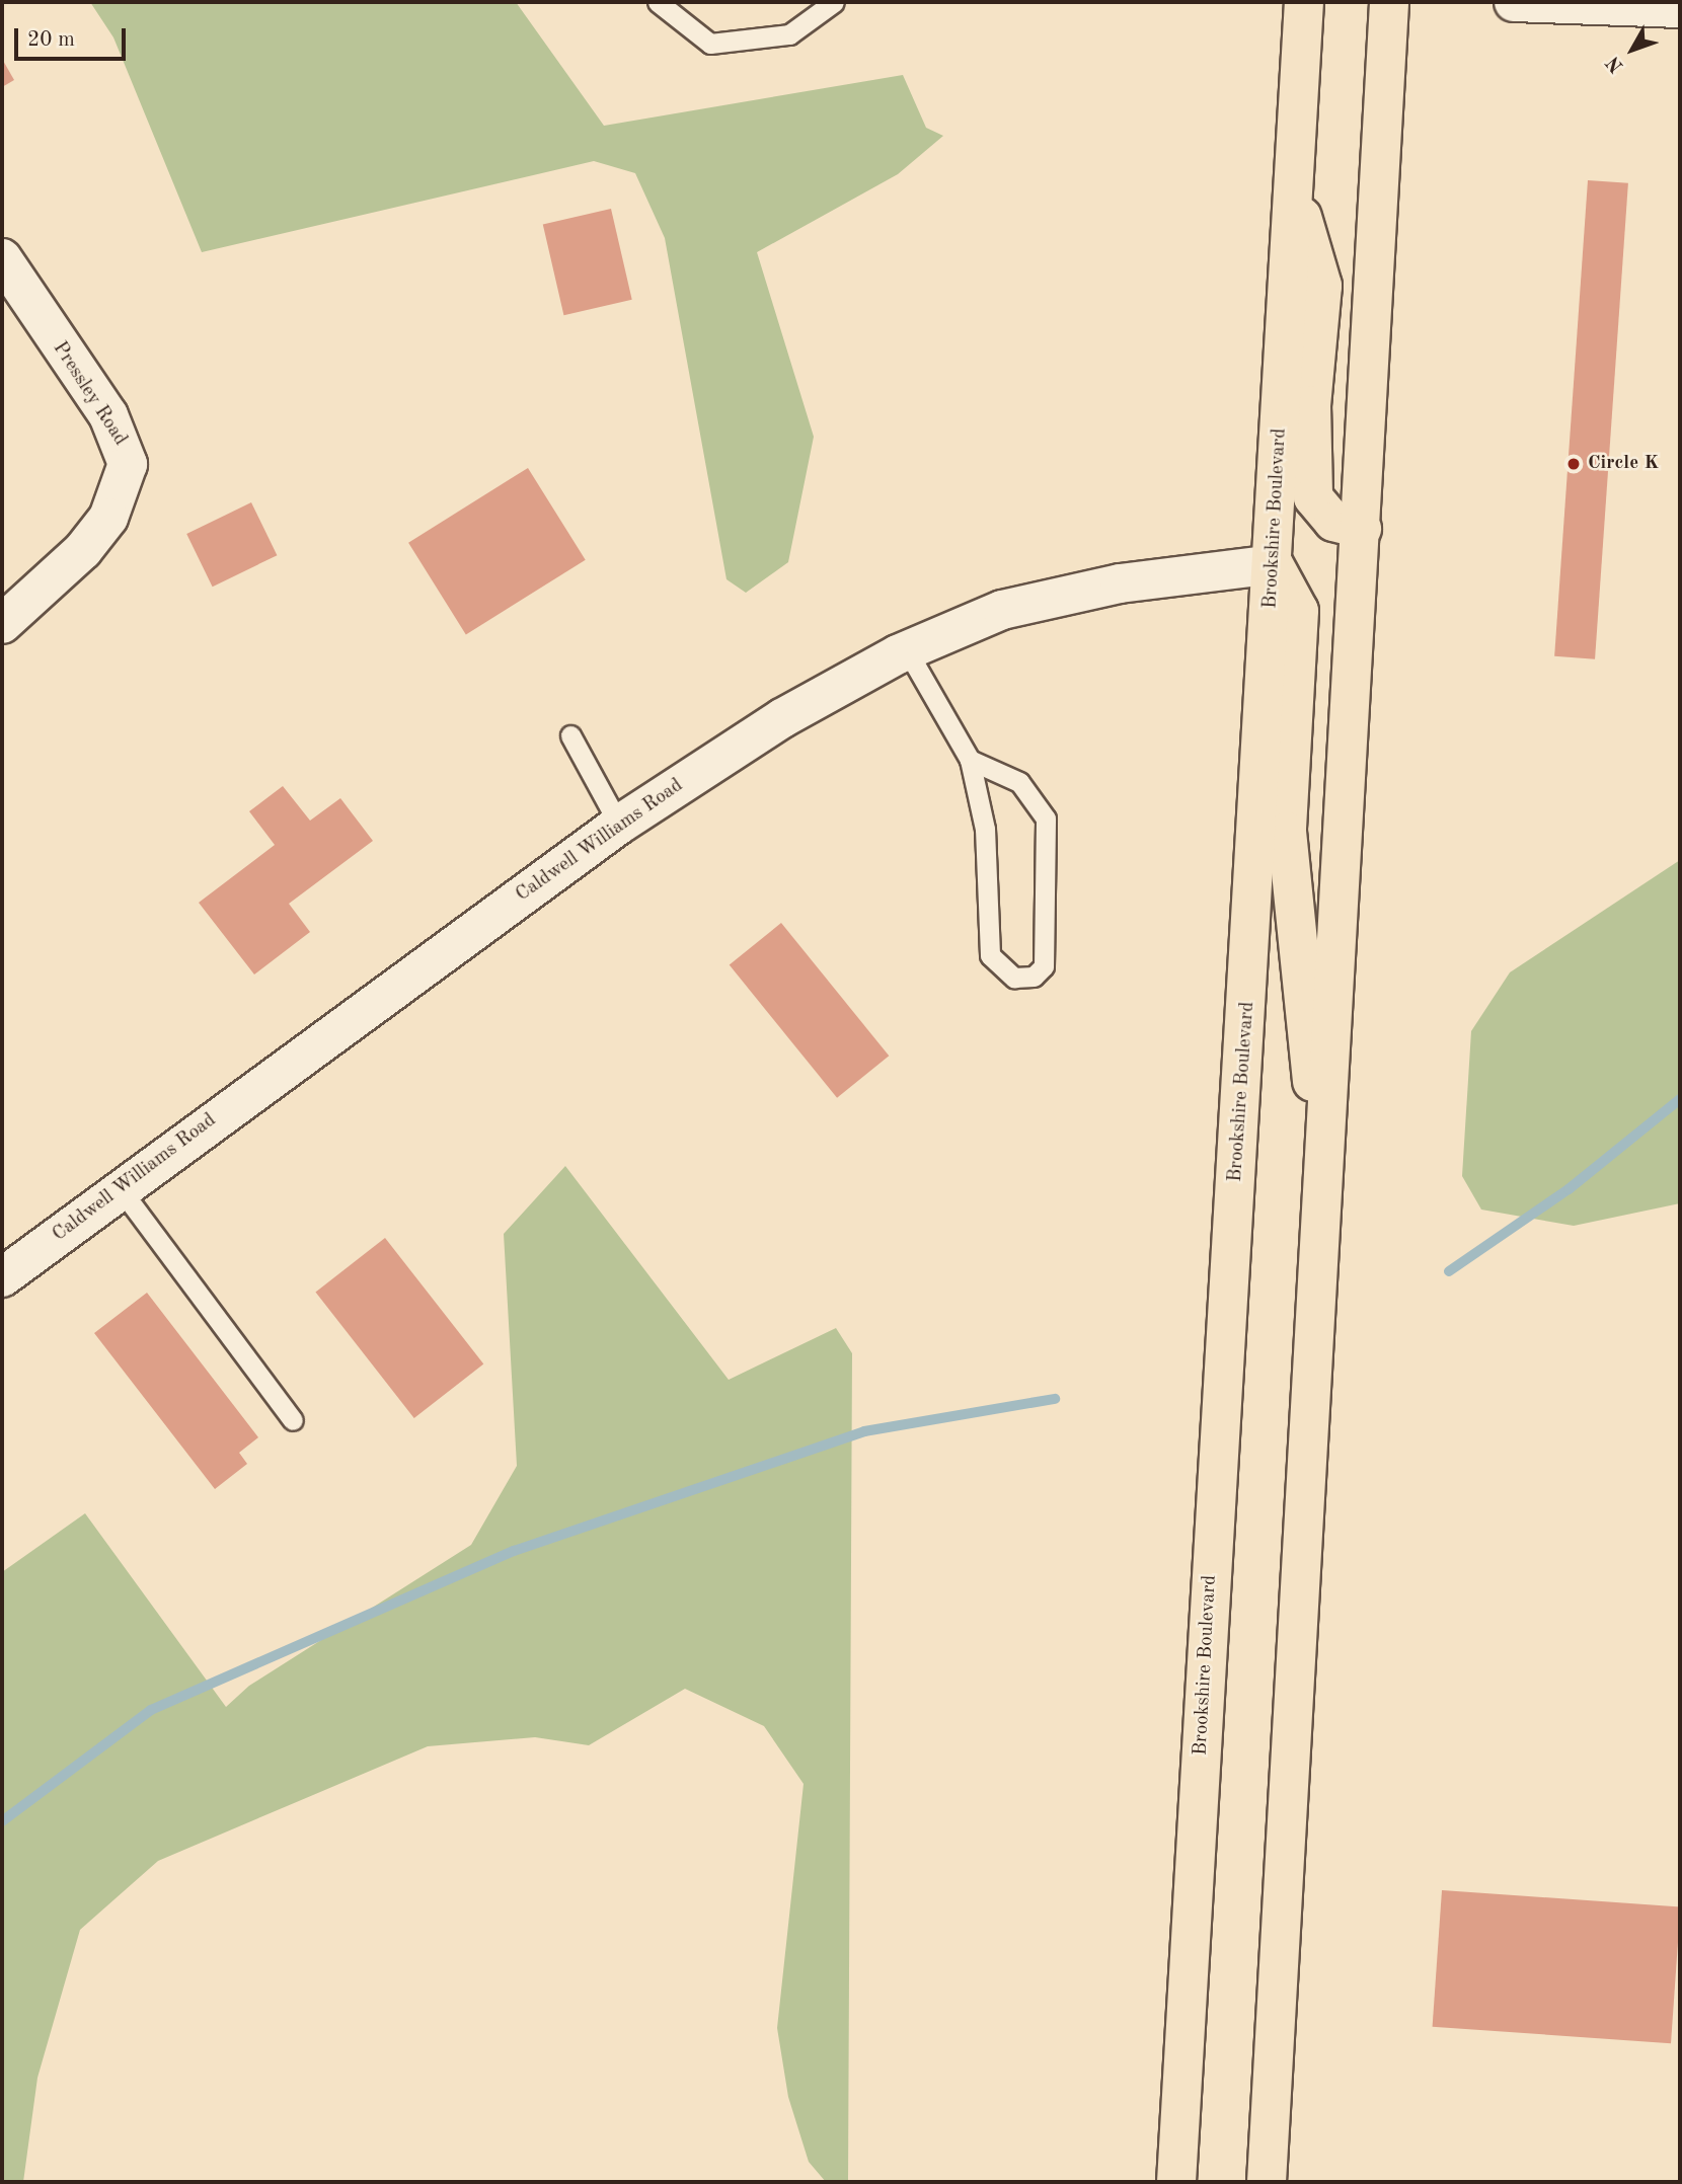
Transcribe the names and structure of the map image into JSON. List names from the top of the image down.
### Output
{
  "streets": {
    "highway": ["Brookshire Boulevard"],
    "street": ["Pressley Road", "Caldwell Williams Road"]
  },
  "crossings": [
    ["Brookshire Boulevard", "Caldwell Williams Road"]
  ],
  "places": ["Circle K"],
  "scale_bar": "20 m",
  "north": "bottom left"
}
